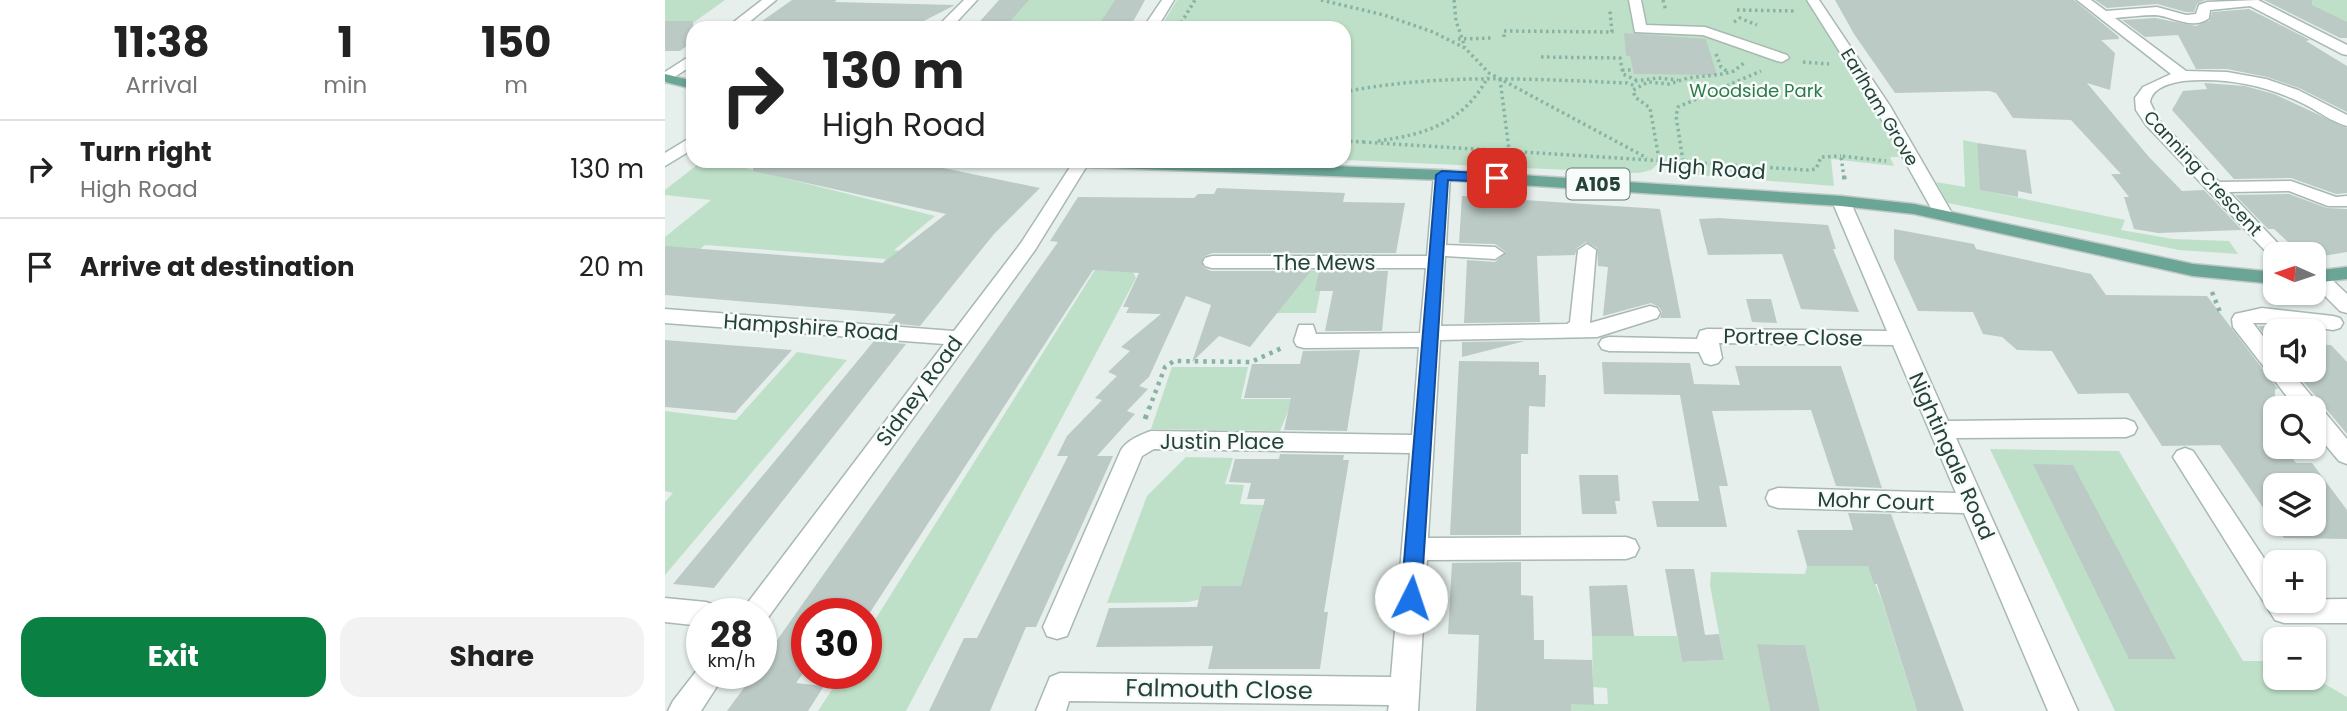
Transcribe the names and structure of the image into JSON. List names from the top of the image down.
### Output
{
  "streets": {
    "main road": ["High Road", "A105"],
    "street": [
      "Earlham Grove",
      "Canning Crescent",
      "The Mews",
      "Hampshire Road",
      "Portree Close",
      "Sidney Road",
      "Justin Place",
      "Nightingale Road",
      "Mohr Court",
      "Falmouth Close"
    ]
  },
  "crossings": [
    ["Earlham Grove", "High Road"],
    ["High Road", "Nightingale Road"],
    ["Hampshire Road", "Sidney Road"],
    ["Portree Close", "Nightingale Road"],
    ["Nightingale Road", "Mohr Court"]
  ],
  "parks": ["Woodside Park"],
  "north": "left",
  "page": {
    "eta": [
      "11:38",
      "Arrival",
      "1",
      "min",
      "150",
      "m"
    ],
    "turn": ["130 m", "High Road"],
    "list": [
      {
        "name": "Turn right",
        "note": "High Road",
        "value": "130 m"
      },
      {
        "name": "Arrive at destination",
        "value": "20 m"
      }
    ],
    "map_buttons": ["+", "−"],
    "speed": "28 km/h",
    "limit": "30",
    "buttons": ["Exit", "Share"]
  }
}
